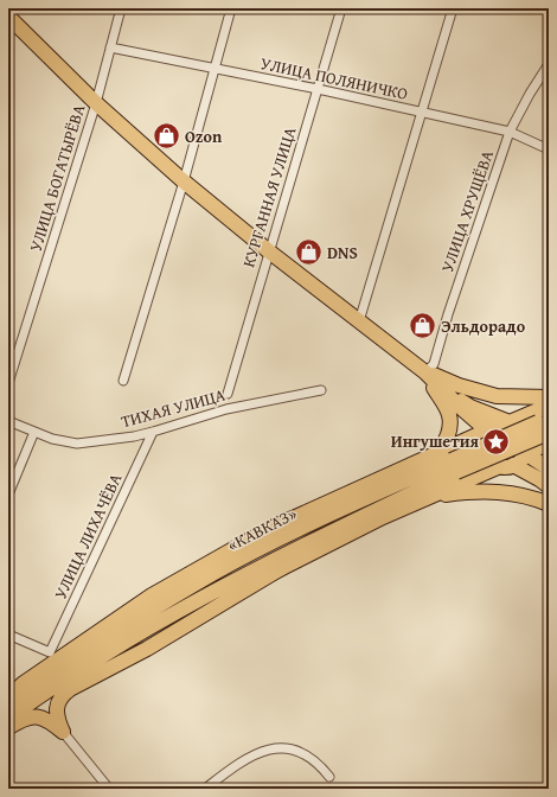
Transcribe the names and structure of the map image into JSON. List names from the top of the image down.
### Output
{
  "streets": {
    "main road": ["«КАВКАЗ»"],
    "street": [
      "УЛИЦА ПОЛЯНИЧКО",
      "УЛИЦА БОГАТЫРЁВА",
      "КУРГАННАЯ УЛИЦА",
      "УЛИЦА ХРУЩЁВА",
      "ТИХАЯ УЛИЦА",
      "УЛИЦА ЛИХАЧЁВА"
    ]
  },
  "crossings": [
    ["УЛИЦА ПОЛЯНИЧКО", "УЛИЦА БОГАТЫРЁВА"],
    ["УЛИЦА ПОЛЯНИЧКО", "КУРГАННАЯ УЛИЦА"],
    ["УЛИЦА ПОЛЯНИЧКО", "УЛИЦА ХРУЩЁВА"],
    ["ТИХАЯ УЛИЦА", "УЛИЦА ЛИХАЧЁВА"]
  ],
  "places": {
    "shop": ["Ozon", "DNS", "Эльдорадо"],
    "place": ["Ингушетия"]
  }
}
